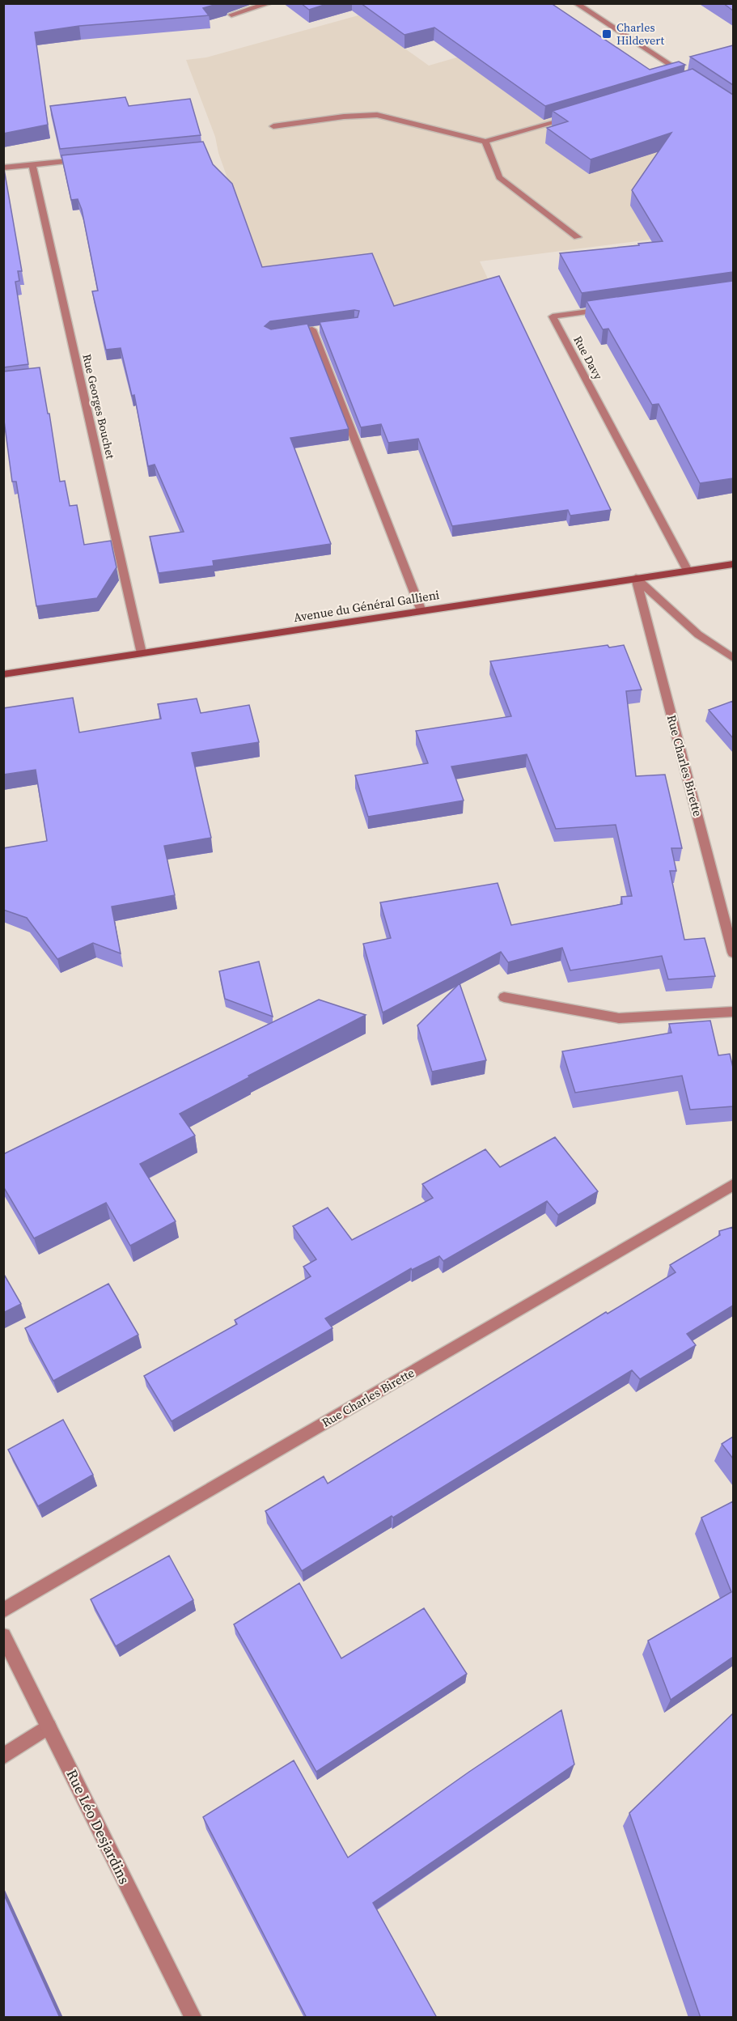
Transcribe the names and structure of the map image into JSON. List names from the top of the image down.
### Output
{
  "streets": {
    "street": [
      "Rue Davy",
      "Rue Georges Bouchet",
      "Avenue du Général Gallieni",
      "Rue Charles Birette",
      "Rue Léo Desjardins"
    ]
  },
  "crossings": [
    ["Rue Davy", "Avenue du Général Gallieni"],
    ["Rue Georges Bouchet", "Avenue du Général Gallieni"],
    ["Avenue du Général Gallieni", "Rue Charles Birette"]
  ],
  "places": {
    "transit": ["Charles Hildevert"]
  }
}
